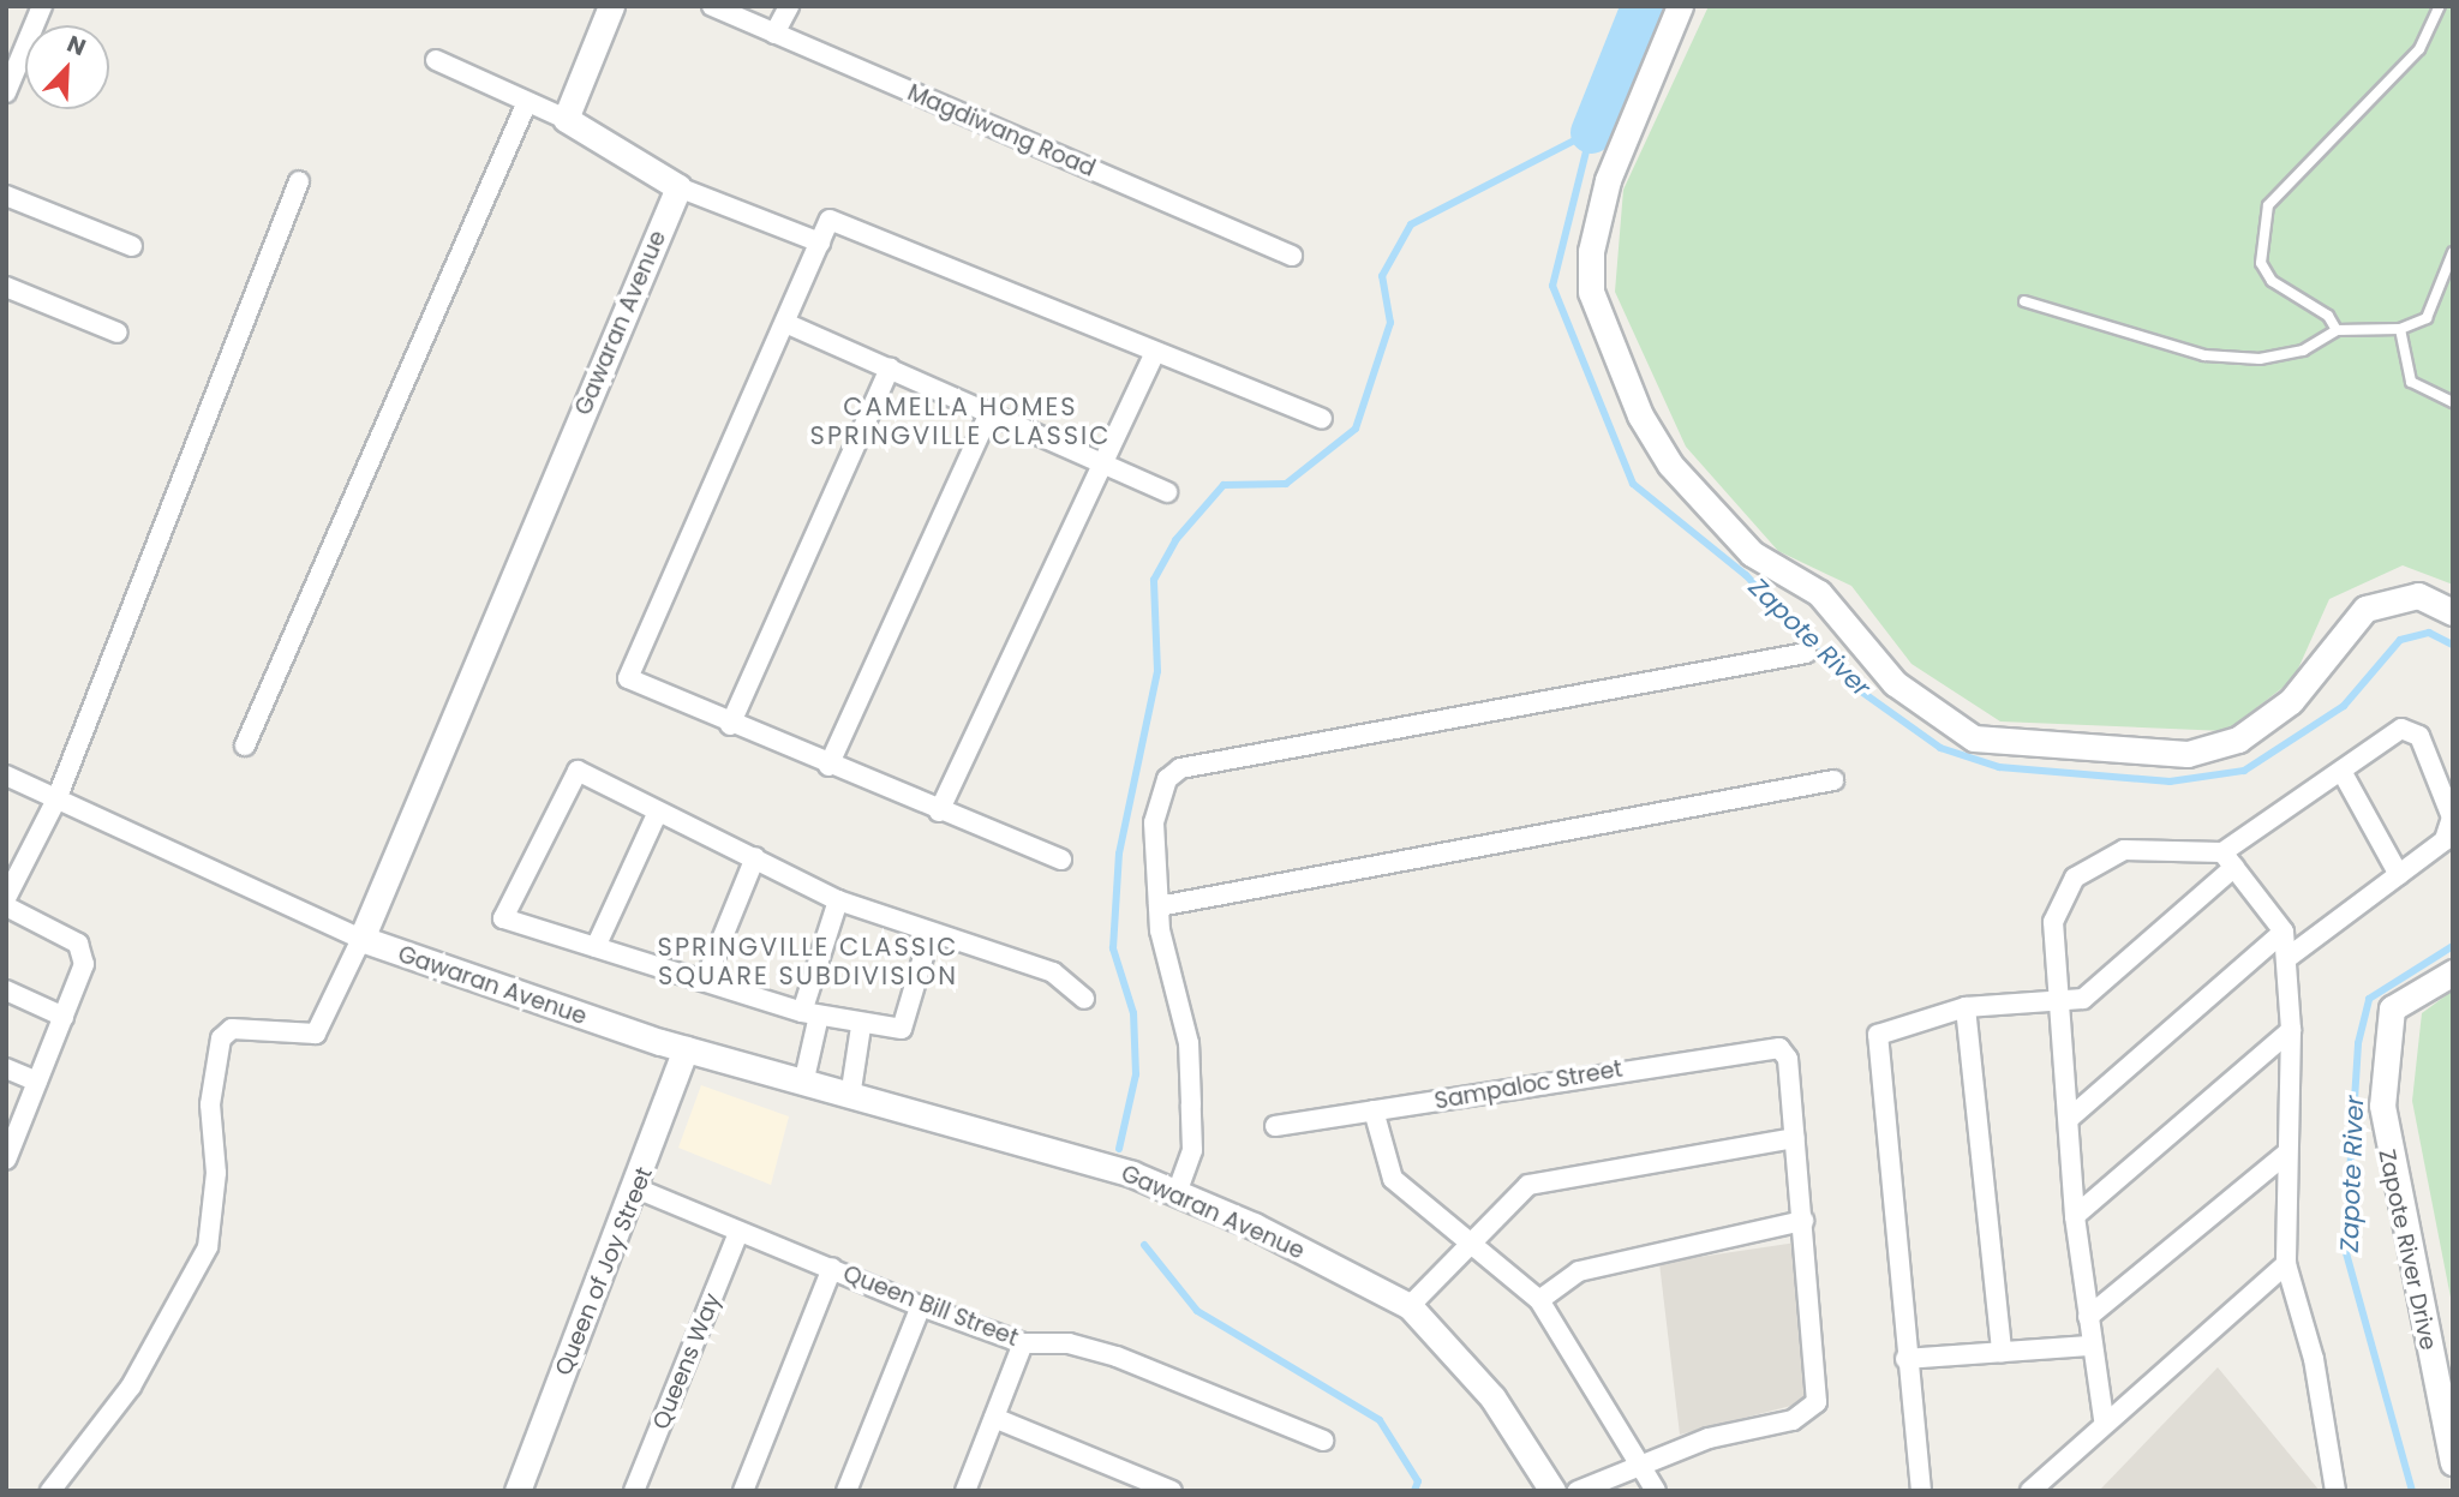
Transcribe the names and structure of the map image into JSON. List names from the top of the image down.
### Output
{
  "streets": {
    "street": [
      "Magdiwang Road",
      "Gawaran Avenue",
      "Sampaloc Street",
      "Zapote River Drive",
      "Queen of Joy Street",
      "Queen Bill Street",
      "Queens Way"
    ]
  },
  "crossings": [
    ["Gawaran Avenue", "Queen of Joy Street"],
    ["Queen of Joy Street", "Queen Bill Street"],
    ["Queen Bill Street", "Queens Way"]
  ],
  "districts": ["CAMELLA HOMES SPRINGVILLE CLASSIC", "SPRINGVILLE CLASSIC SQUARE SUBDIVISION"],
  "water": ["Zapote River"],
  "north": "top right"
}
